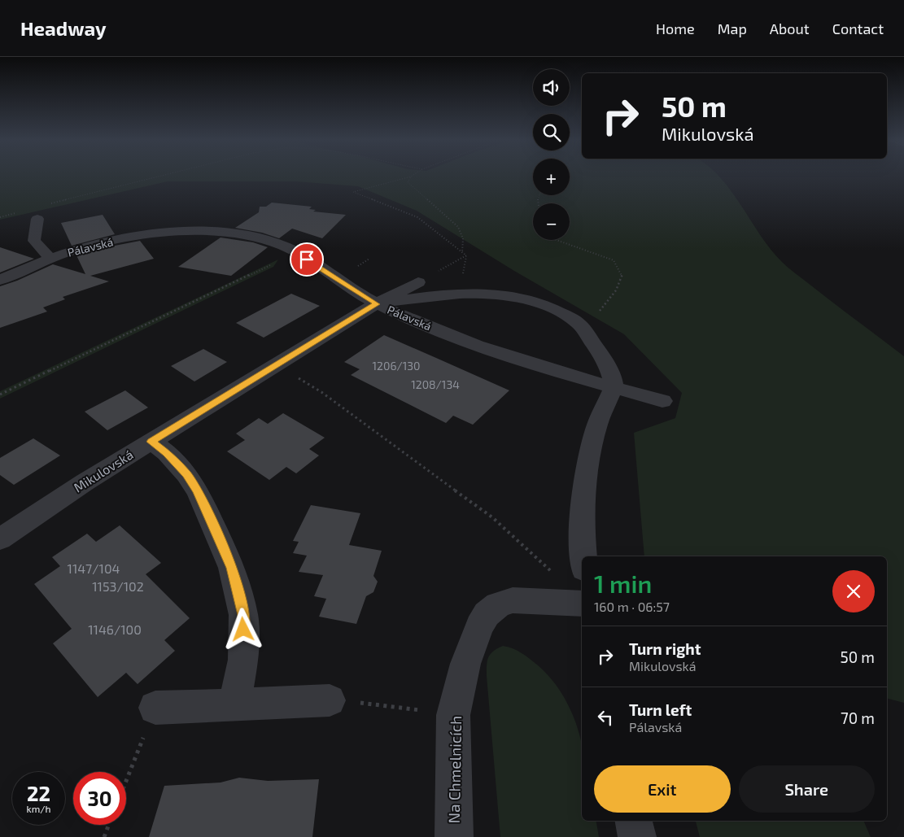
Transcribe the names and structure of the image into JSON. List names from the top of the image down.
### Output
{
  "streets": {
    "street": ["Pálavská", "Mikulovská", "Na Chmelnicích"]
  },
  "crossings": [
    ["Pálavská", "Mikulovská"]
  ],
  "house_numbers": [
    "1206/130",
    "1208/134",
    "1147/104",
    "1153/102",
    "1146/100"
  ],
  "page": {
    "header": "Headway",
    "nav": [
      "Home",
      "Map",
      "About",
      "Contact"
    ],
    "map_buttons": ["+", "−"],
    "turn": ["50 m", "Mikulovská"],
    "heading": ["1 min", "160 m · 06:57"],
    "list": [
      {
        "name": "Turn right",
        "note": "Mikulovská",
        "value": "50 m"
      },
      {
        "name": "Turn left",
        "note": "Pálavská",
        "value": "70 m"
      }
    ],
    "buttons": ["Exit", "Share"],
    "speed": "22 km/h",
    "limit": "30"
  }
}
